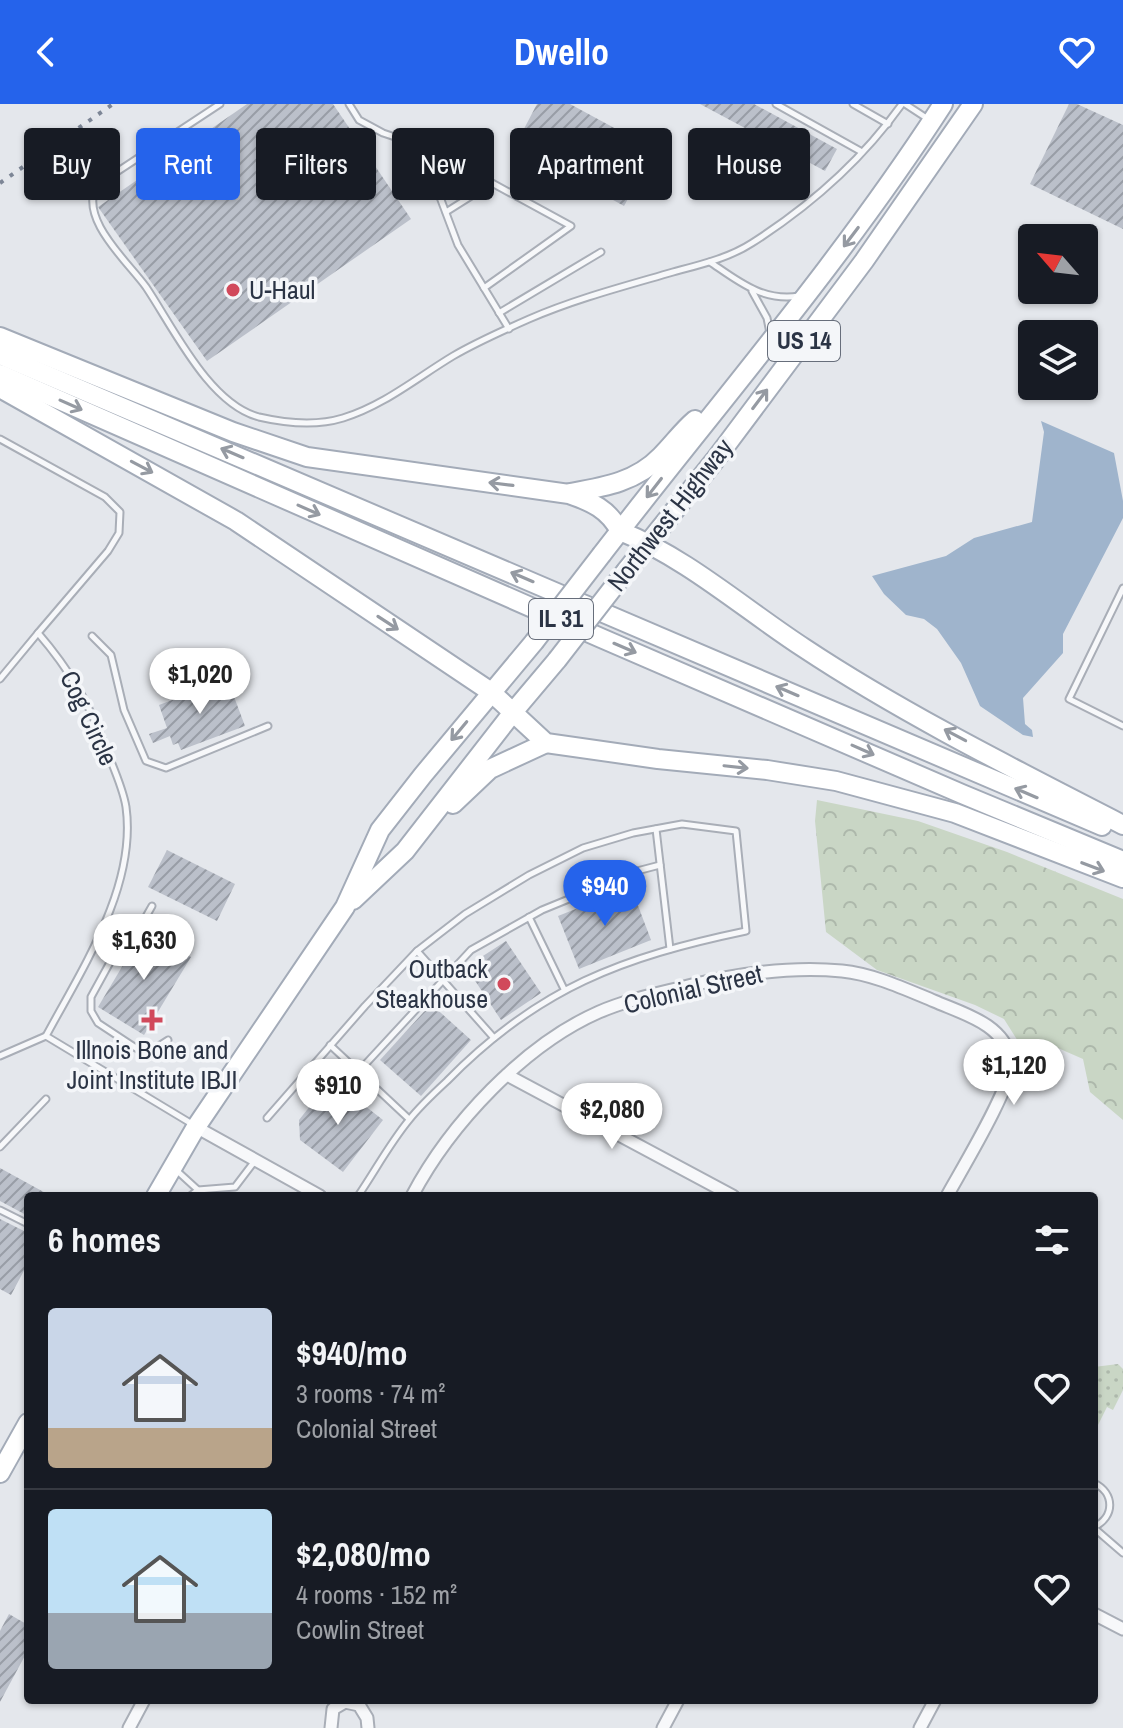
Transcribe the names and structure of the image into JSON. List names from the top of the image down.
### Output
{
  "streets": {
    "main road": ["US 14", "Northwest Highway", "IL 31"],
    "street": ["Colonial Street"],
    "lane": ["Cog Circle"]
  },
  "places": {
    "other": ["U-Haul", "Outback Steakhouse"],
    "health": ["Illnois Bone and Joint Institute IBJI"]
  },
  "north": "top left",
  "page": {
    "header": "Dwello",
    "chip": [
      "Buy",
      "Rent",
      "Filters",
      "New",
      "Apartment",
      "House"
    ],
    "price": [
      "$1,020",
      "$940",
      "$1,630",
      "$1,120",
      "$910",
      "$2,080"
    ],
    "heading": "6 homes",
    "list": [
      {
        "name": "$940/mo",
        "note": "3 rooms · 74 m² · Colonial Street"
      },
      {
        "name": "$2,080/mo",
        "note": "4 rooms · 152 m² · Cowlin Street"
      }
    ]
  }
}
